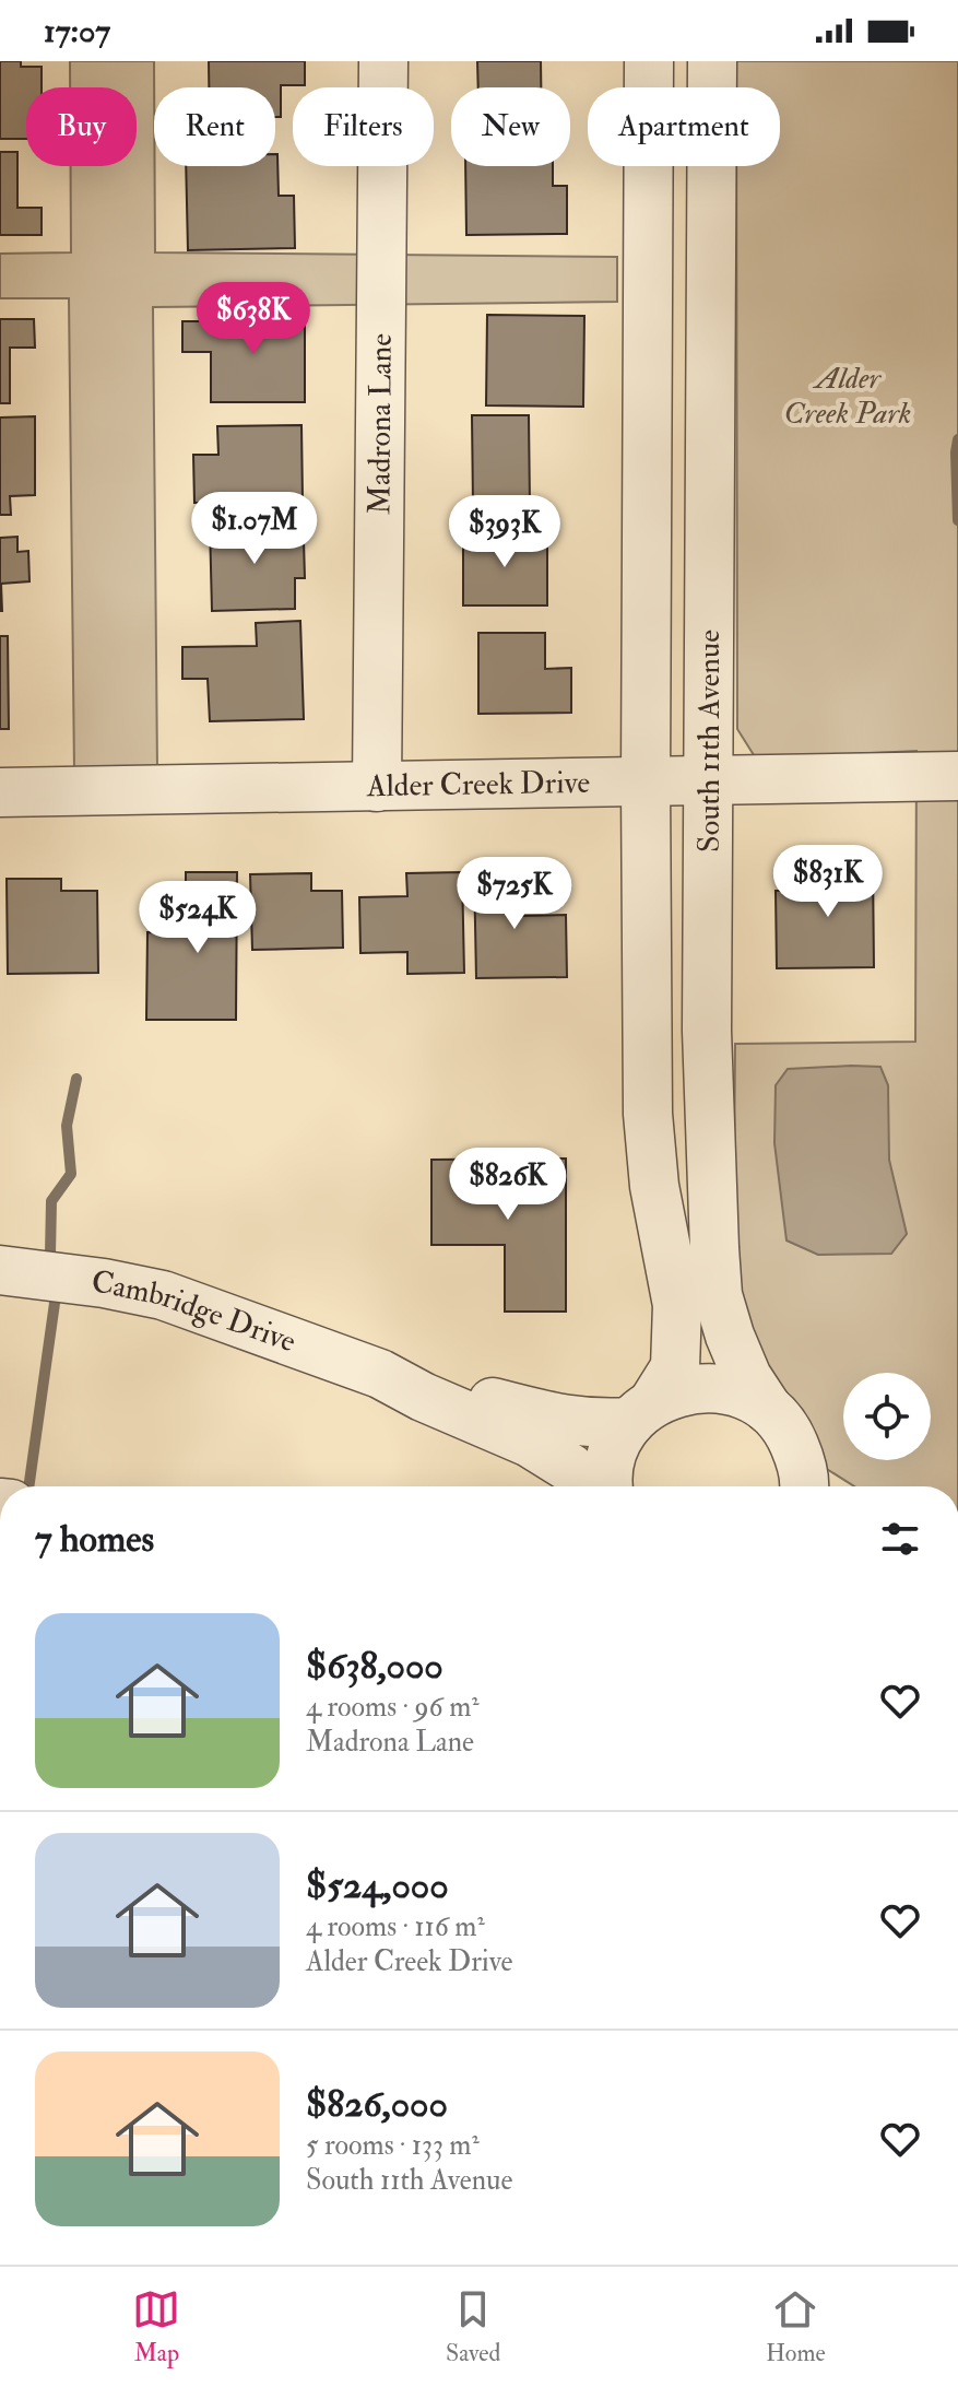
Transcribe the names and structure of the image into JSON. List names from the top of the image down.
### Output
{
  "streets": {
    "street": [
      "Madrona Lane",
      "South 11th Avenue",
      "Alder Creek Drive",
      "Cambridge Drive"
    ]
  },
  "crossings": [
    ["Madrona Lane", "Alder Creek Drive"],
    ["South 11th Avenue", "Alder Creek Drive"],
    ["South 11th Avenue", "Cambridge Drive"]
  ],
  "parks": ["Alder Creek Park"],
  "page": {
    "status": "17:07",
    "chip": [
      "Buy",
      "Rent",
      "Filters",
      "New",
      "Apartment"
    ],
    "price": [
      "$638K",
      "$1.07M",
      "$393K",
      "$831K",
      "$725K",
      "$524K",
      "$826K"
    ],
    "heading": "7 homes",
    "list": [
      {
        "name": "$638,000",
        "note": "4 rooms · 96 m² · Madrona Lane"
      },
      {
        "name": "$524,000",
        "note": "4 rooms · 116 m² · Alder Creek Drive"
      },
      {
        "name": "$826,000",
        "note": "5 rooms · 133 m² · South 11th Avenue"
      }
    ],
    "tabs": ["Map", "Saved", "Home"]
  }
}
